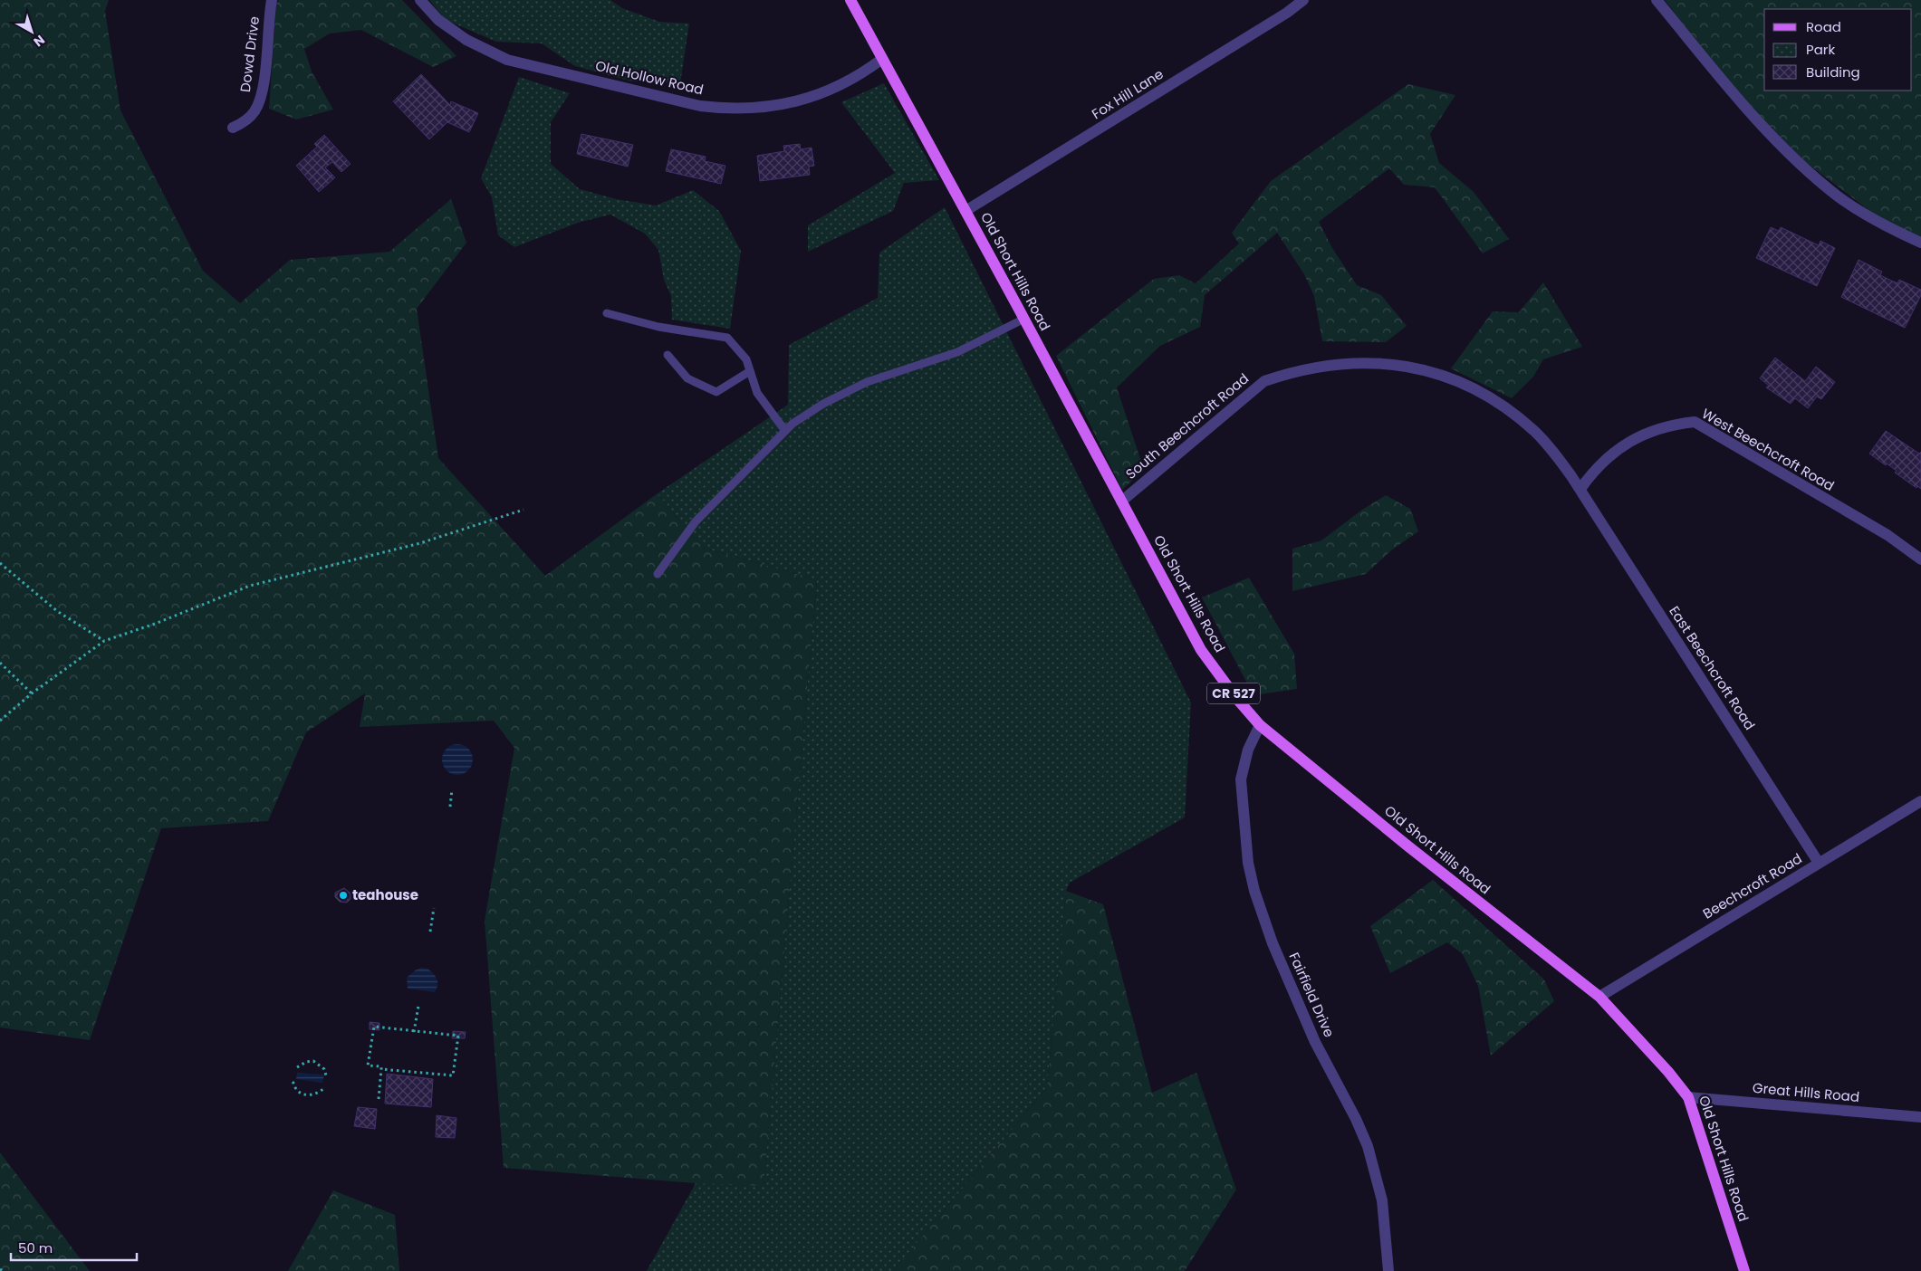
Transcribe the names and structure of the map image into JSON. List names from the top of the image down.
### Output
{
  "streets": {
    "main road": ["Old Short Hills Road", "CR 527"],
    "street": [
      "Dowd Drive",
      "Old Hollow Road",
      "Fox Hill Lane",
      "South Beechcroft Road",
      "West Beechcroft Road",
      "East Beechcroft Road",
      "Beechcroft Road",
      "Fairfield Drive",
      "Great Hills Road"
    ]
  },
  "crossings": [
    ["Old Hollow Road", "Old Short Hills Road"],
    ["Fox Hill Lane", "Old Short Hills Road"],
    ["Old Short Hills Road", "South Beechcroft Road"],
    ["Old Short Hills Road", "Beechcroft Road"],
    ["Old Short Hills Road", "Fairfield Drive"],
    ["Old Short Hills Road", "Great Hills Road"],
    ["South Beechcroft Road", "West Beechcroft Road"],
    ["South Beechcroft Road", "East Beechcroft Road"],
    ["West Beechcroft Road", "East Beechcroft Road"],
    ["East Beechcroft Road", "Beechcroft Road"]
  ],
  "places": ["teahouse"],
  "legend": ["Road", "Park", "Building"],
  "scale_bar": "50 m",
  "north": "bottom right"
}
